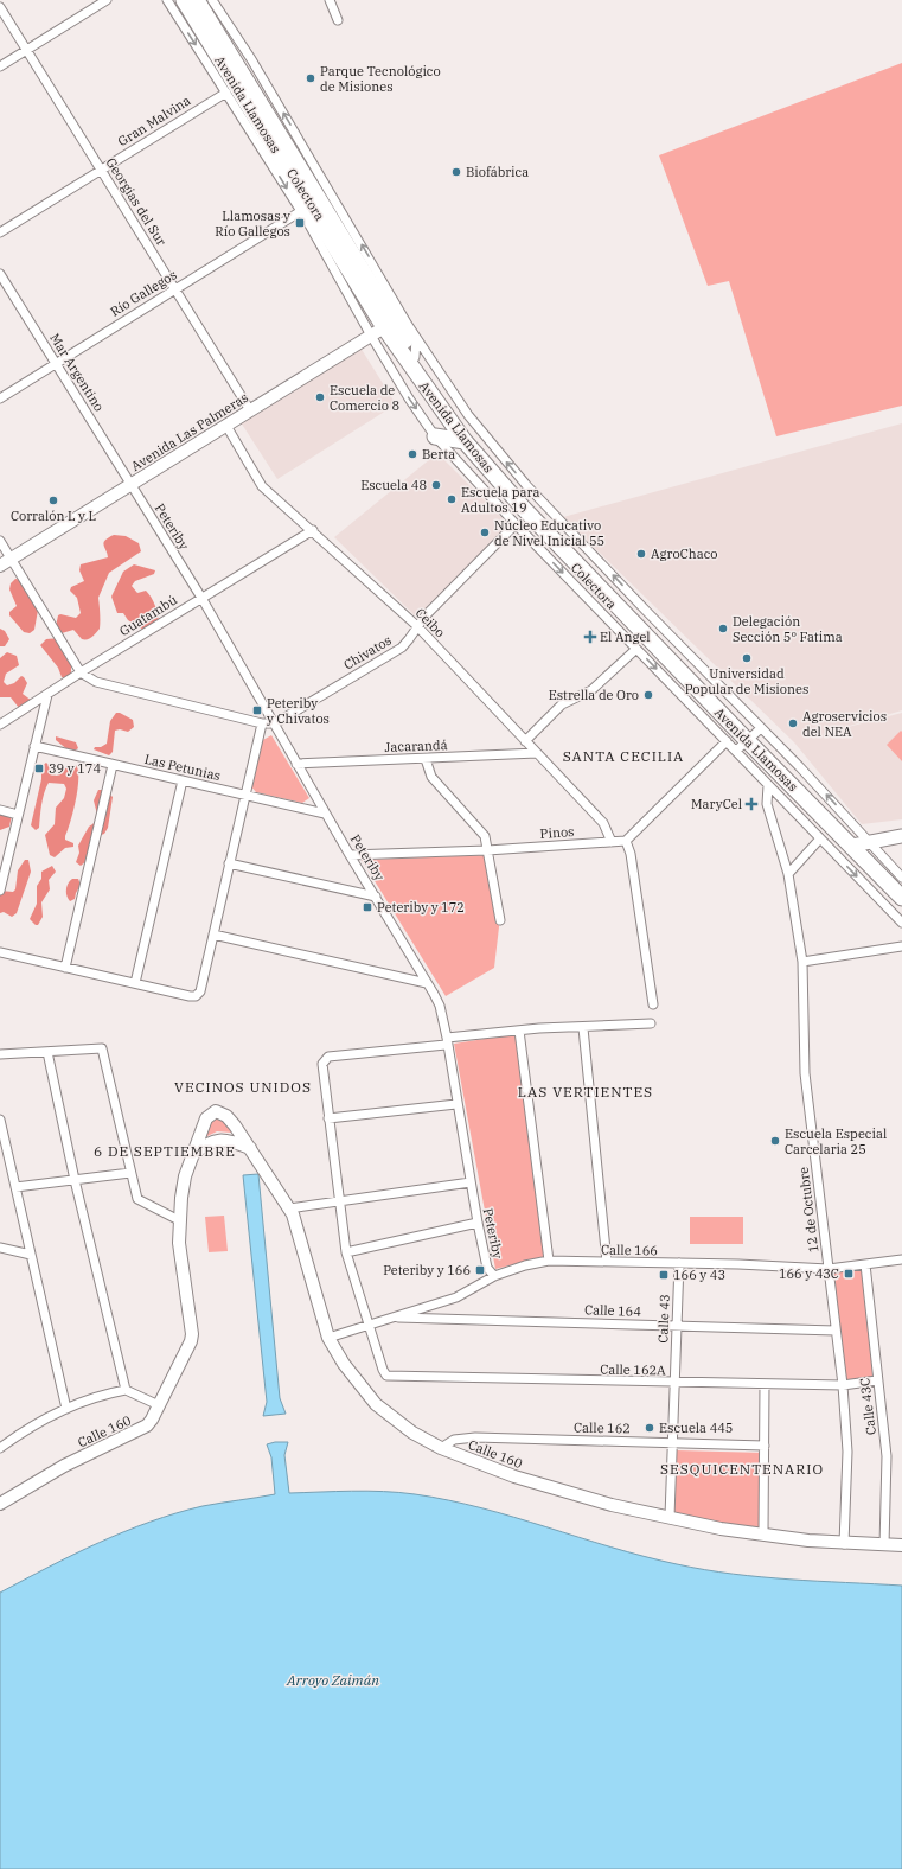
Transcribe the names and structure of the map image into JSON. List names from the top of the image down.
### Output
{
  "streets": {
    "highway": ["Avenida Llamosas"],
    "main road": ["Avenida Las Palmeras", "Calle 160"],
    "street": [
      "Gran Malvina",
      "Colectora",
      "Georgias del Sur",
      "Río Gallegos",
      "Mar Argentino",
      "Peteriby",
      "Guatambú",
      "Ceibo",
      "Chivatos",
      "Jacarandá",
      "Las Petunias",
      "Pinos",
      "12 de Octubre",
      "Calle 166",
      "Calle 164",
      "Calle 43",
      "Calle 162A",
      "Calle 43C",
      "Calle 162"
    ]
  },
  "crossings": [
    ["Avenida Llamosas", "Colectora"],
    ["Avenida Llamosas", "Avenida Las Palmeras"],
    ["Gran Malvina", "Colectora"],
    ["Gran Malvina", "Georgias del Sur"],
    ["Colectora", "Río Gallegos"],
    ["Colectora", "Avenida Las Palmeras"],
    ["Colectora", "Chivatos"],
    ["Colectora", "12 de Octubre"],
    ["Georgias del Sur", "Río Gallegos"],
    ["Georgias del Sur", "Avenida Las Palmeras"],
    ["Río Gallegos", "Mar Argentino"],
    ["Mar Argentino", "Avenida Las Palmeras"],
    ["Mar Argentino", "Peteriby"],
    ["Avenida Las Palmeras", "Peteriby"],
    ["Avenida Las Palmeras", "Ceibo"],
    ["Peteriby", "Guatambú"],
    ["Peteriby", "Chivatos"],
    ["Peteriby", "Jacarandá"],
    ["Peteriby", "Las Petunias"],
    ["Peteriby", "Pinos"],
    ["Peteriby", "Calle 166"],
    ["Guatambú", "Ceibo"],
    ["Ceibo", "Chivatos"],
    ["Ceibo", "Jacarandá"],
    ["Ceibo", "Pinos"],
    ["12 de Octubre", "Calle 166"],
    ["12 de Octubre", "Calle 164"],
    ["12 de Octubre", "Calle 162A"],
    ["12 de Octubre", "Calle 160"],
    ["Calle 166", "Calle 164"],
    ["Calle 166", "Calle 43"],
    ["Calle 166", "Calle 162A"],
    ["Calle 166", "Calle 43C"],
    ["Calle 166", "Calle 160"],
    ["Calle 164", "Calle 43"],
    ["Calle 43", "Calle 162A"],
    ["Calle 43", "Calle 162"],
    ["Calle 43", "Calle 160"],
    ["Calle 162A", "Calle 43C"],
    ["Calle 43C", "Calle 160"],
    ["Calle 162", "Calle 160"]
  ],
  "districts": [
    "SANTA CECILIA",
    "VECINOS UNIDOS",
    "LAS VERTIENTES",
    "6 DE SEPTIEMBRE",
    "SESQUICENTENARIO"
  ],
  "water": ["Arroyo Zaimán"],
  "places": {
    "other": [
      "Parque Tecnológico de Misiones",
      "Biofábrica",
      "Escuela de Comercio 8",
      "Berta",
      "Escuela 48",
      "Escuela para Adultos 19",
      "Corralón L y L",
      "Núcleo Educativo de Nivel Inicial 55",
      "AgroChaco",
      "Delegación Sección 5º Fatima",
      "Universidad Popular de Misiones",
      "Estrella de Oro",
      "Agroservicios del NEA",
      "Escuela Especial Carcelaria 25",
      "Escuela 445"
    ],
    "transit": [
      "Llamosas y Río Gallegos",
      "Peteriby y Chivatos",
      "39 y 174",
      "Peteriby y 172",
      "Peteriby y 166",
      "166 y 43C",
      "166 y 43"
    ],
    "health": ["El Angel", "MaryCel"]
  }
}
